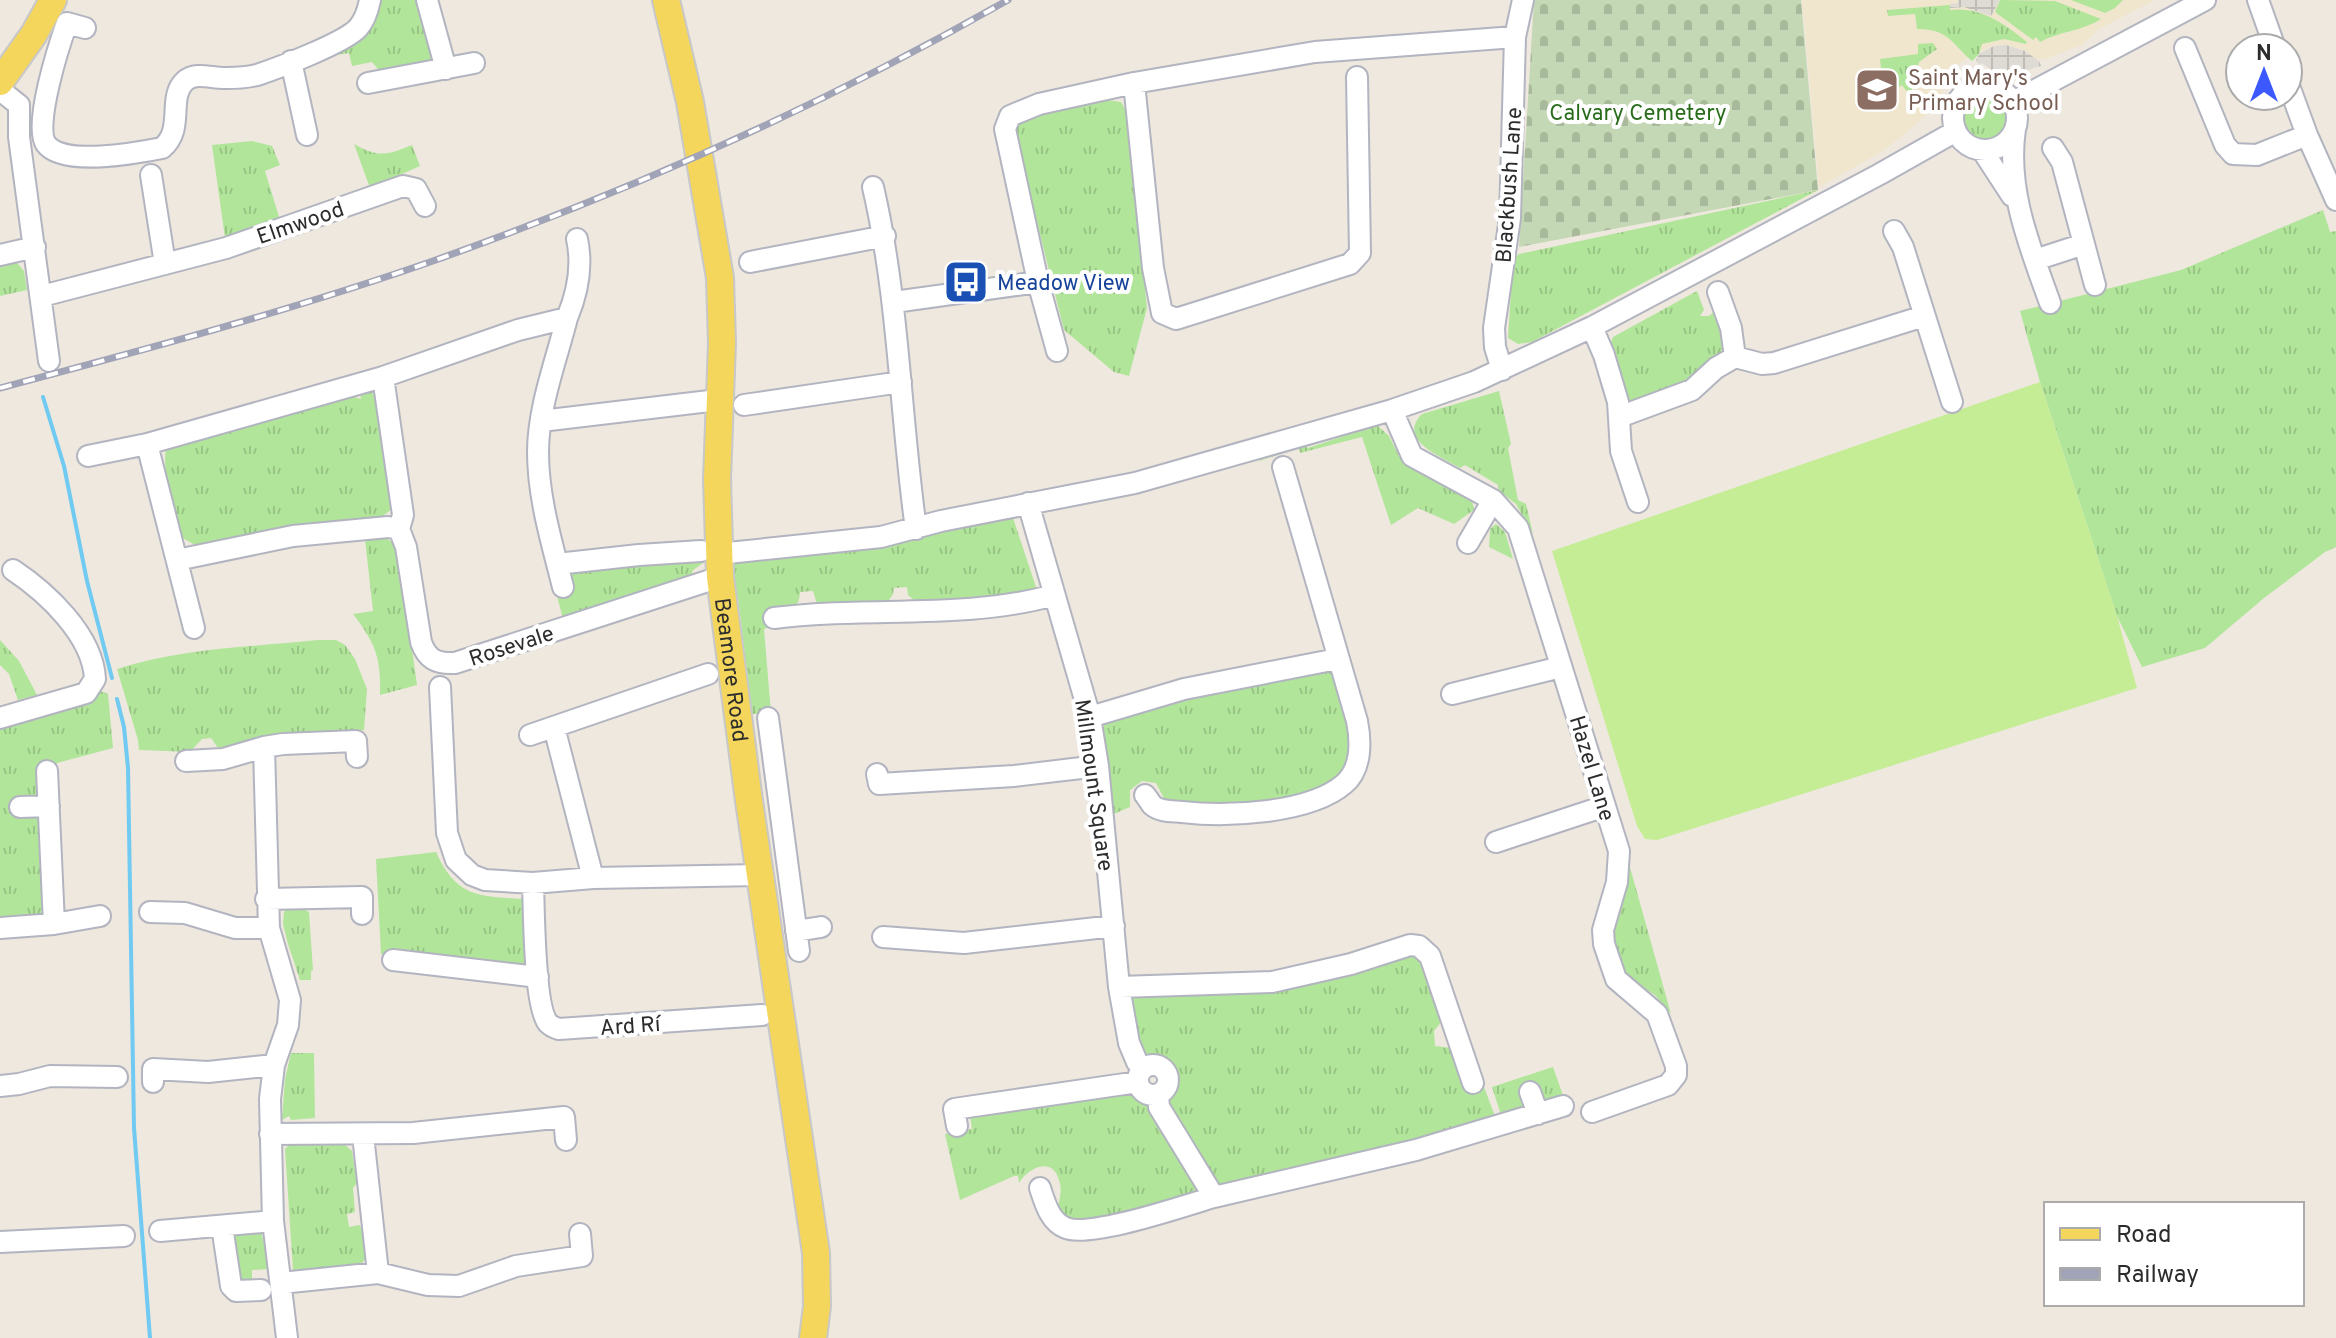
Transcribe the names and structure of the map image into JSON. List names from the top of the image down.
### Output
{
  "streets": {
    "main road": ["Beamore Road"],
    "street": [
      "Blackbush Lane",
      "Elmwood",
      "Rosevale",
      "Hazel Lane",
      "Millmount Square",
      "Ard Rí"
    ]
  },
  "crossings": [
    ["Rosevale", "Beamore Road"]
  ],
  "parks": ["Calvary Cemetery"],
  "places": {
    "school or university": ["Saint Mary's Primary School"],
    "bus stop": ["Meadow View"]
  },
  "legend": ["Road", "Railway"],
  "north": "top"
}
